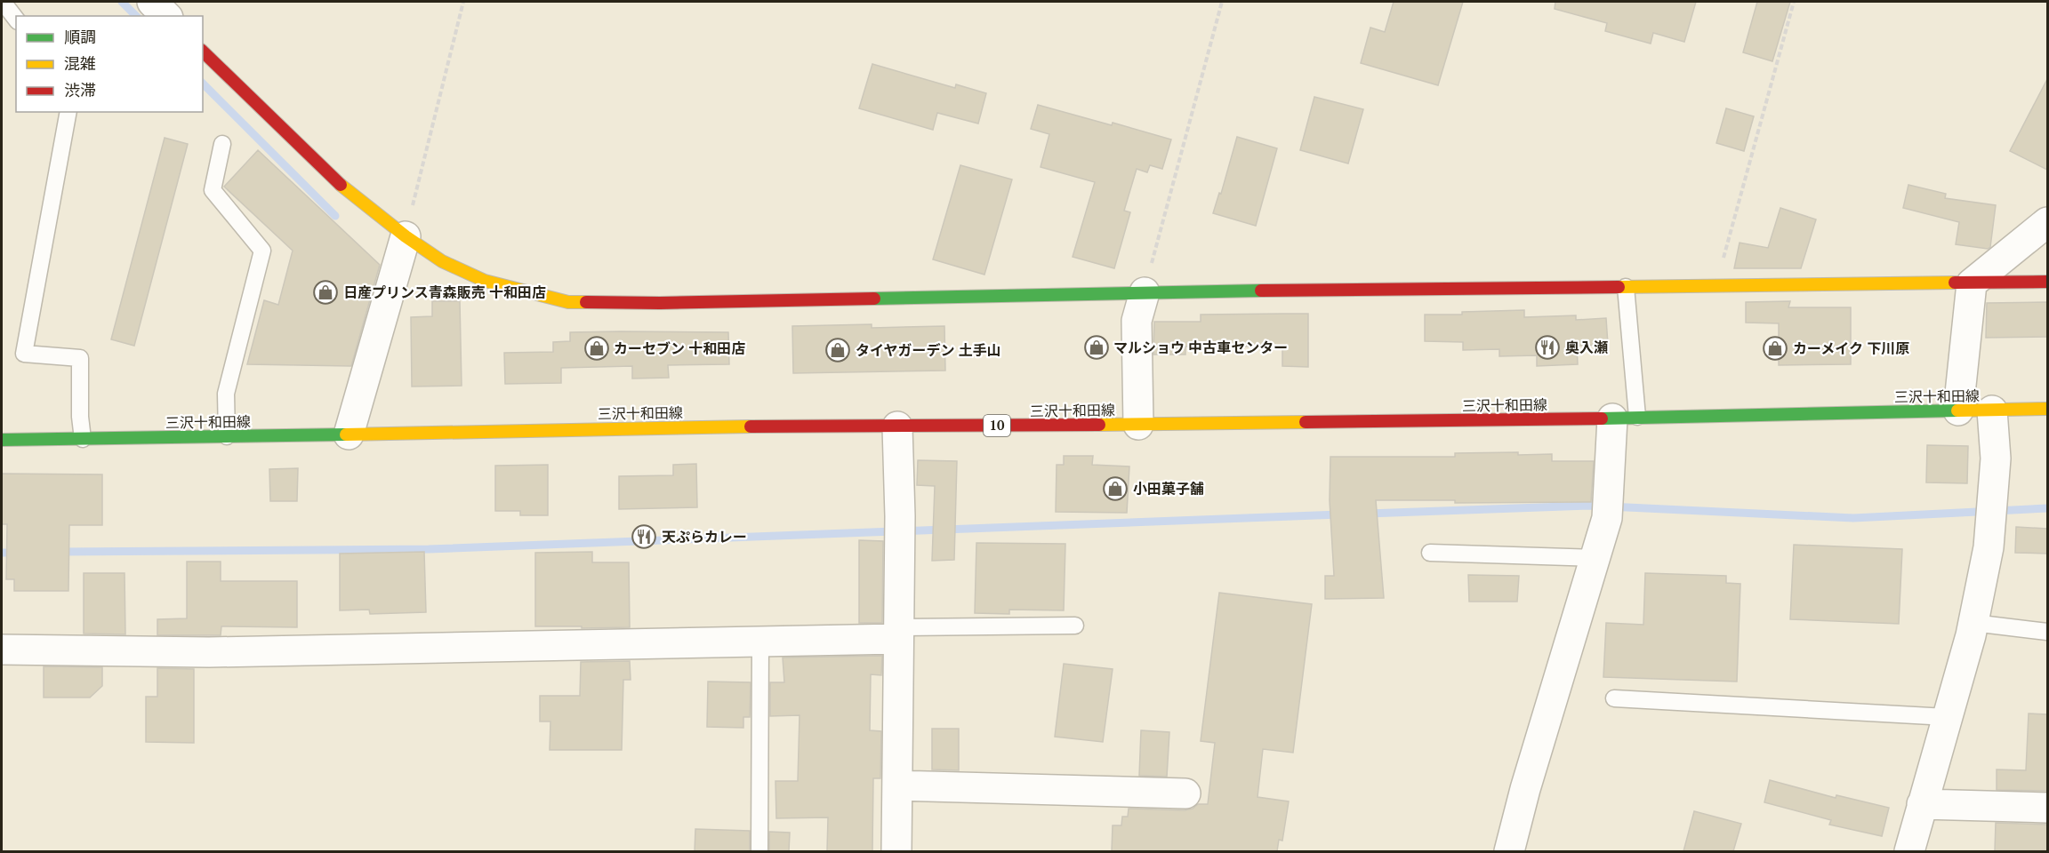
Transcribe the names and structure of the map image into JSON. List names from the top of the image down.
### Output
{
  "streets": {
    "main road": ["三沢十和田線", "10"]
  },
  "places": {
    "shop": [
      "日産プリンス青森販売 十和田店",
      "マルショウ 中古車センター",
      "カーセブン 十和田店",
      "カーメイク 下川原",
      "タイヤガーデン 土手山",
      "小田菓子舗"
    ],
    "restaurant": ["奥入瀬", "天ぷらカレー"]
  },
  "legend": ["順調", "混雑", "渋滞"]
}
